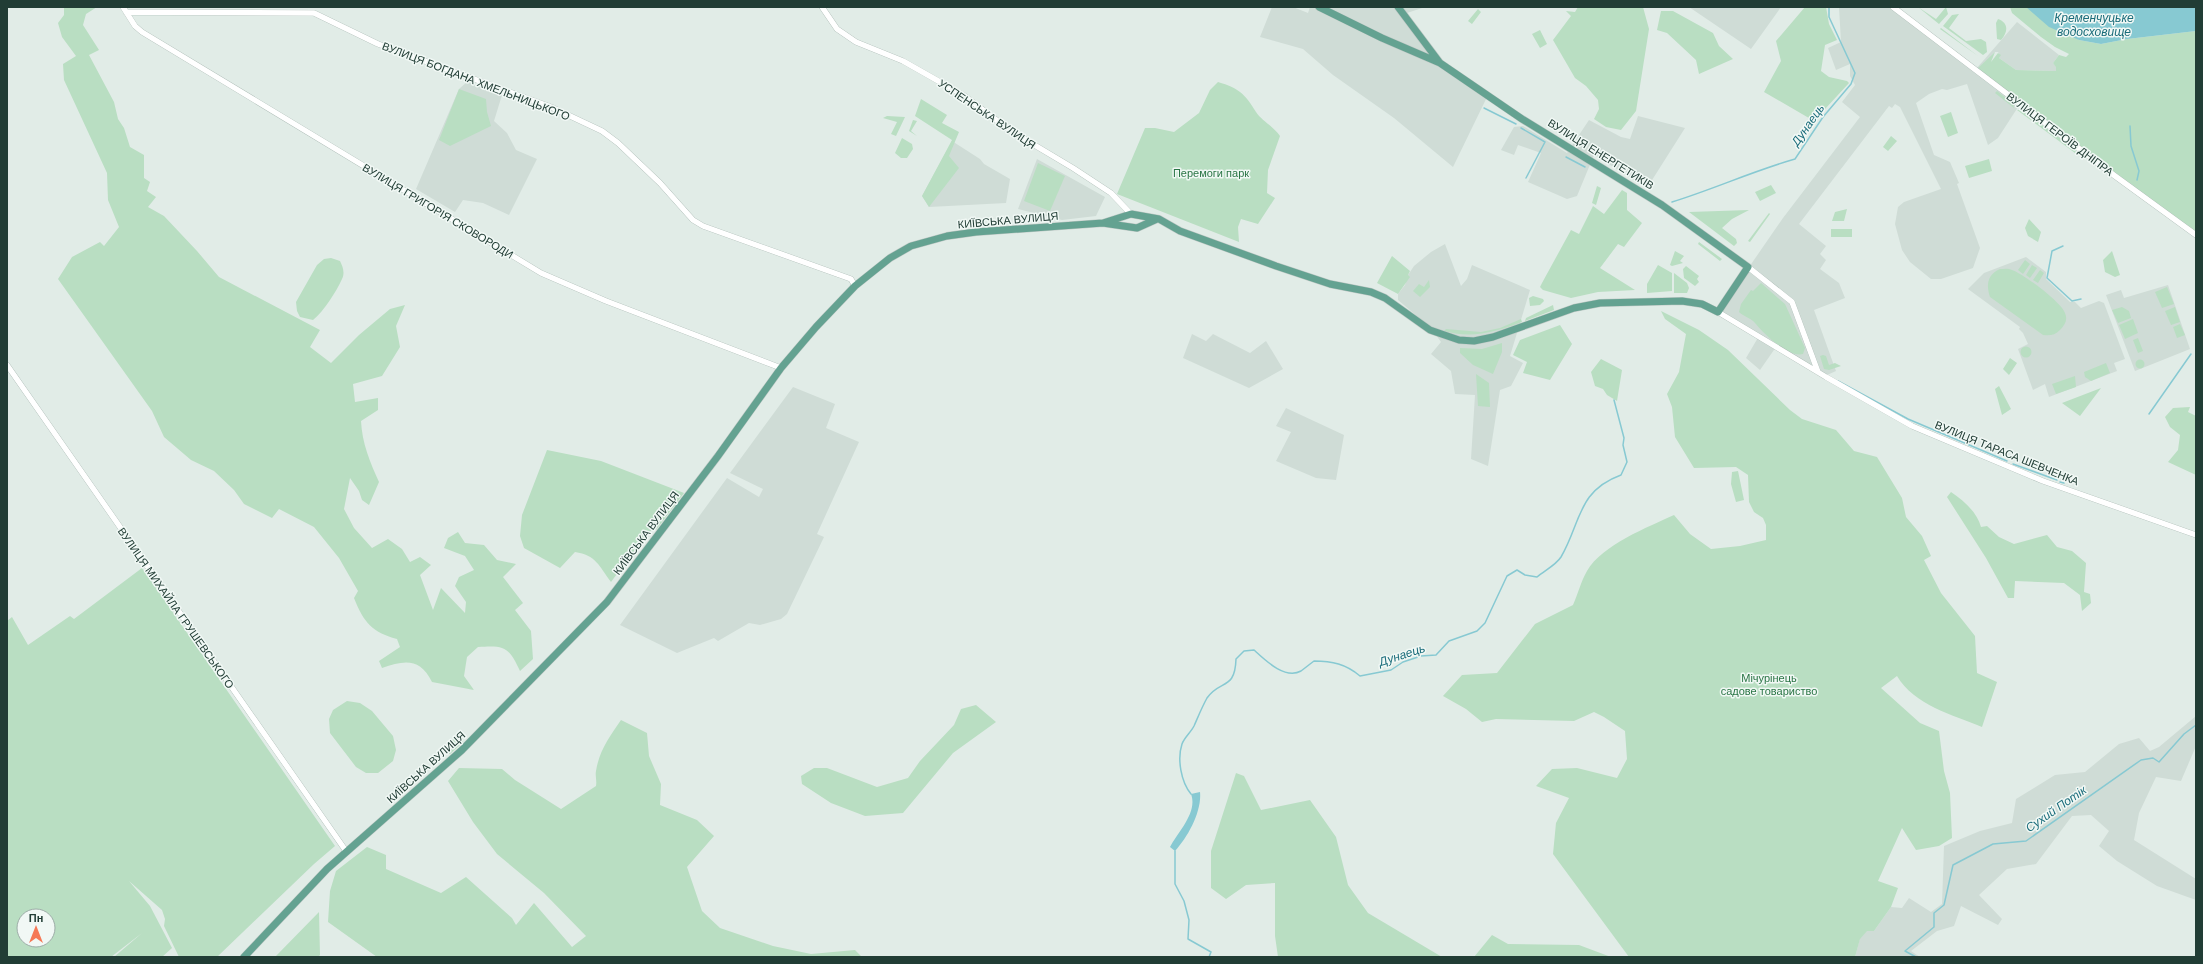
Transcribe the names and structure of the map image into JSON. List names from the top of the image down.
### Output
{
  "streets": {
    "main road": ["ВУЛИЦЯ ЕНЕРГЕТИКІВ", "КИЇВСЬКА ВУЛИЦЯ", "ВУЛИЦЯ ТАРАСА ШЕВЧЕНКА"],
    "street": [
      "ВУЛИЦЯ БОГДАНА ХМЕЛЬНИЦЬКОГО",
      "УСПЕНСЬКА ВУЛИЦЯ",
      "ВУЛИЦЯ ГЕРОЇВ ДНІПРА",
      "ВУЛИЦЯ ГРИГОРІЯ СКОВОРОДИ",
      "ВУЛИЦЯ МИХАЙЛА ГРУШЕВСЬКОГО"
    ]
  },
  "crossings": [
    ["ВУЛИЦЯ БОГДАНА ХМЕЛЬНИЦЬКОГО", "ВУЛИЦЯ ГРИГОРІЯ СКОВОРОДИ"],
    ["ВУЛИЦЯ БОГДАНА ХМЕЛЬНИЦЬКОГО", "КИЇВСЬКА ВУЛИЦЯ"],
    ["УСПЕНСЬКА ВУЛИЦЯ", "КИЇВСЬКА ВУЛИЦЯ"],
    ["ВУЛИЦЯ ГРИГОРІЯ СКОВОРОДИ", "КИЇВСЬКА ВУЛИЦЯ"],
    ["КИЇВСЬКА ВУЛИЦЯ", "ВУЛИЦЯ ТАРАСА ШЕВЧЕНКА"],
    ["КИЇВСЬКА ВУЛИЦЯ", "ВУЛИЦЯ МИХАЙЛА ГРУШЕВСЬКОГО"]
  ],
  "water": ["Кременчуцьке водосховище", "Дунаець", "Сухий Потік"],
  "parks": ["Перемоги парк", "Мічурінець садове товариство"],
  "north": "top"
}
